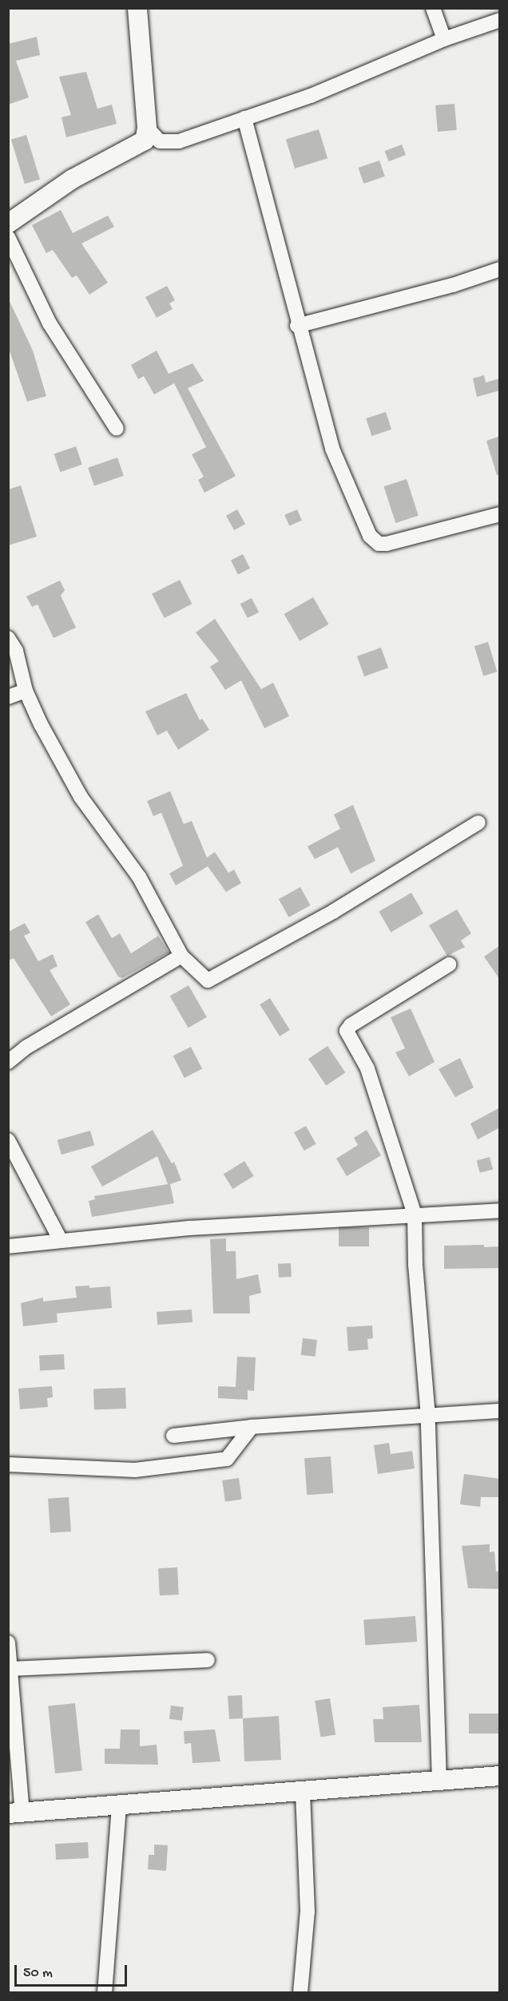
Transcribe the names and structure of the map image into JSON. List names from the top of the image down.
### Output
{
  "scale_bar": "50 m"
}
